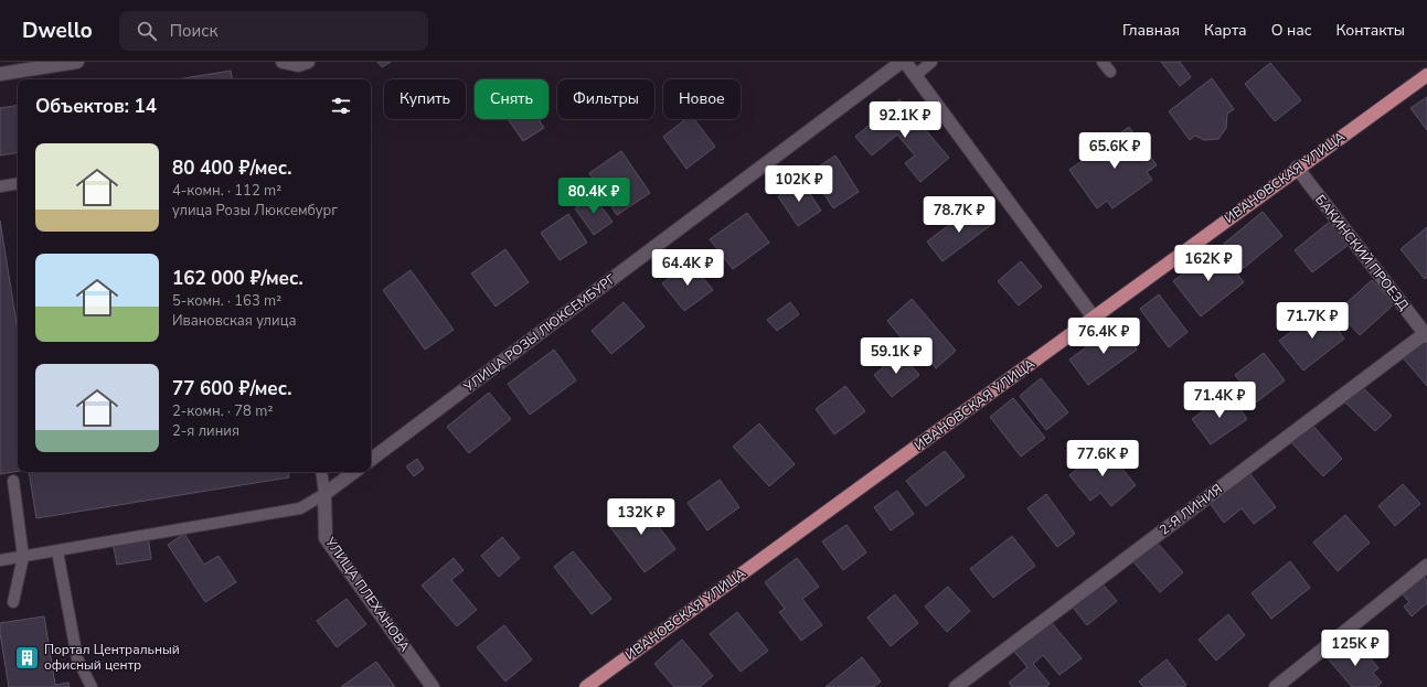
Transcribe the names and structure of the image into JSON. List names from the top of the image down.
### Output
{
  "streets": {
    "main road": ["ИВАНОВСКАЯ УЛИЦА"],
    "street": [
      "БАКИНСКИЙ ПРОЕЗД",
      "УЛИЦА РОЗЫ ЛЮКСЕМБУРГ",
      "2-Я ЛИНИЯ",
      "УЛИЦА ПЛЕХАНОВА"
    ]
  },
  "crossings": [
    ["ИВАНОВСКАЯ УЛИЦА", "БАКИНСКИЙ ПРОЕЗД"],
    ["БАКИНСКИЙ ПРОЕЗД", "2-Я ЛИНИЯ"]
  ],
  "places": {
    "building": ["Портал Центральный офисный центр"]
  },
  "page": {
    "header": "Dwello",
    "search": "Поиск",
    "nav": [
      "Главная",
      "Карта",
      "О нас",
      "Контакты"
    ],
    "chip": [
      "Купить",
      "Снять",
      "Фильтры",
      "Новое"
    ],
    "heading": "Объектов: 14",
    "price": [
      "92.1K ₽",
      "65.6K ₽",
      "102K ₽",
      "80.4K ₽",
      "78.7K ₽",
      "162K ₽",
      "64.4K ₽",
      "71.7K ₽",
      "76.4K ₽",
      "59.1K ₽",
      "71.4K ₽",
      "77.6K ₽",
      "132K ₽",
      "125K ₽"
    ],
    "list": [
      {
        "name": "80 400 ₽/мес.",
        "note": "4-комн. · 112 m² · улица Розы Люксембург"
      },
      {
        "name": "162 000 ₽/мес.",
        "note": "5-комн. · 163 m² · Ивановская улица"
      },
      {
        "name": "77 600 ₽/мес.",
        "note": "2-комн. · 78 m² · 2-я линия"
      }
    ]
  }
}
